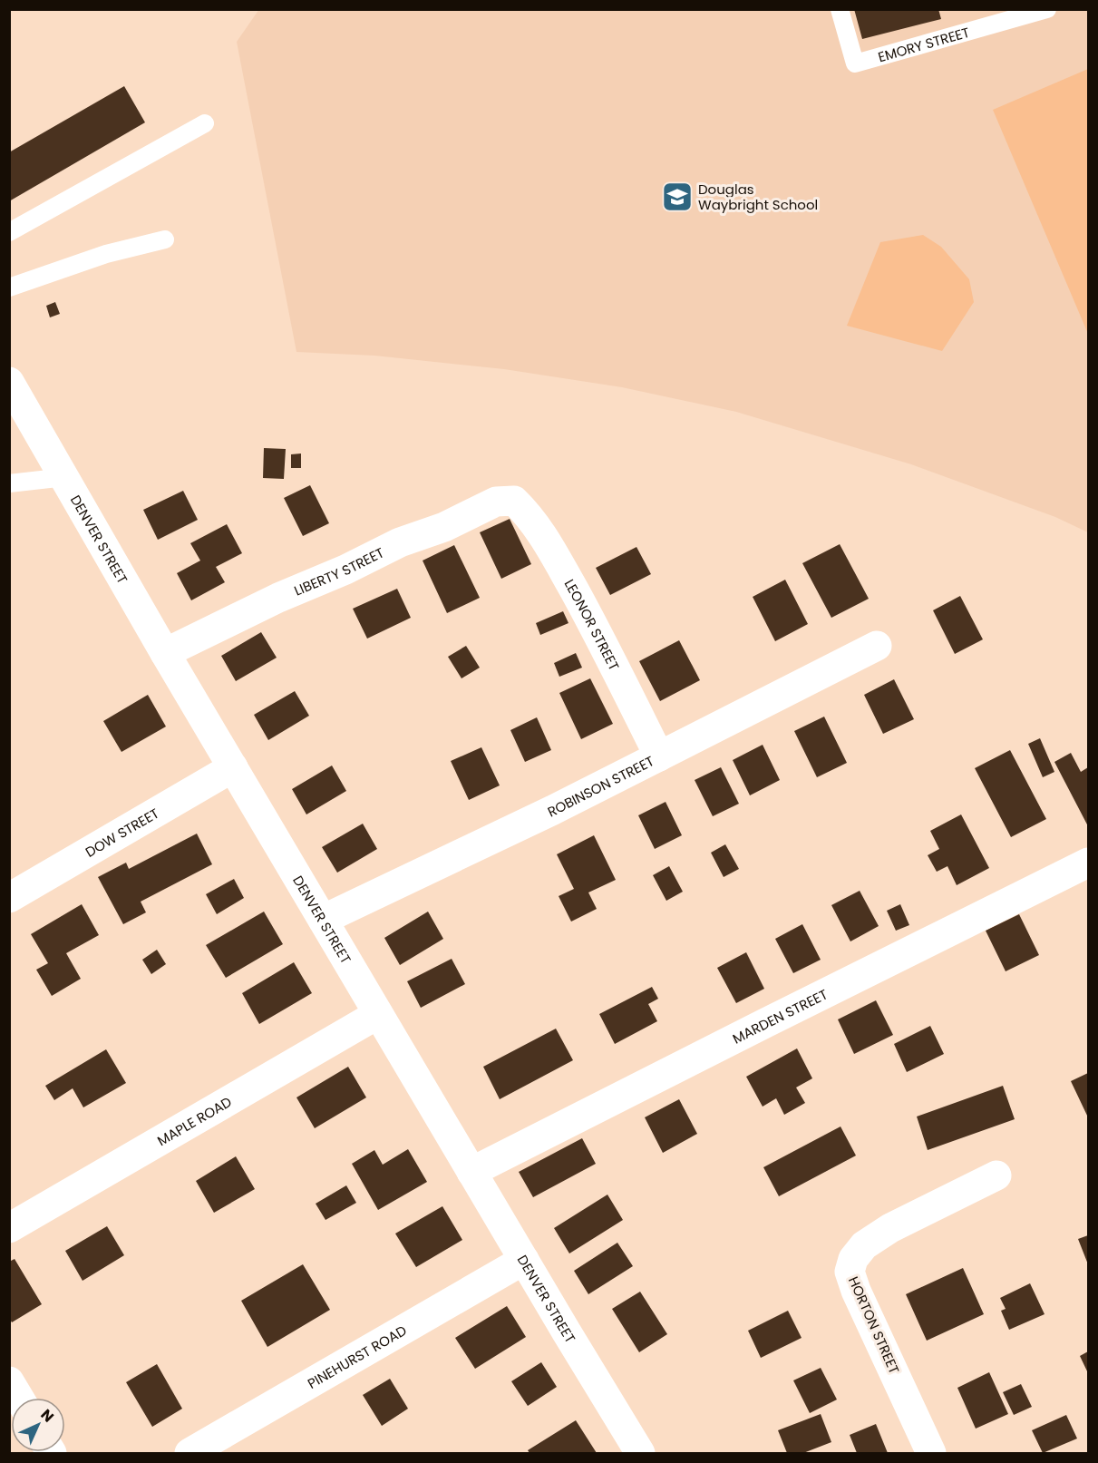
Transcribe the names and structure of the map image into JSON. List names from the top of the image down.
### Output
{
  "streets": {
    "street": [
      "DENVER STREET",
      "LIBERTY STREET",
      "LEONOR STREET",
      "ROBINSON STREET",
      "DOW STREET",
      "MARDEN STREET",
      "MAPLE ROAD",
      "HORTON STREET",
      "PINEHURST ROAD"
    ],
    "lane": ["EMORY STREET"]
  },
  "crossings": [
    ["DENVER STREET", "LIBERTY STREET"],
    ["DENVER STREET", "ROBINSON STREET"],
    ["DENVER STREET", "DOW STREET"],
    ["DENVER STREET", "MARDEN STREET"],
    ["DENVER STREET", "MAPLE ROAD"],
    ["DENVER STREET", "PINEHURST ROAD"],
    ["LIBERTY STREET", "LEONOR STREET"],
    ["LEONOR STREET", "ROBINSON STREET"]
  ],
  "places": {
    "school or university": ["Douglas Waybright School"]
  },
  "north": "top right"
}
